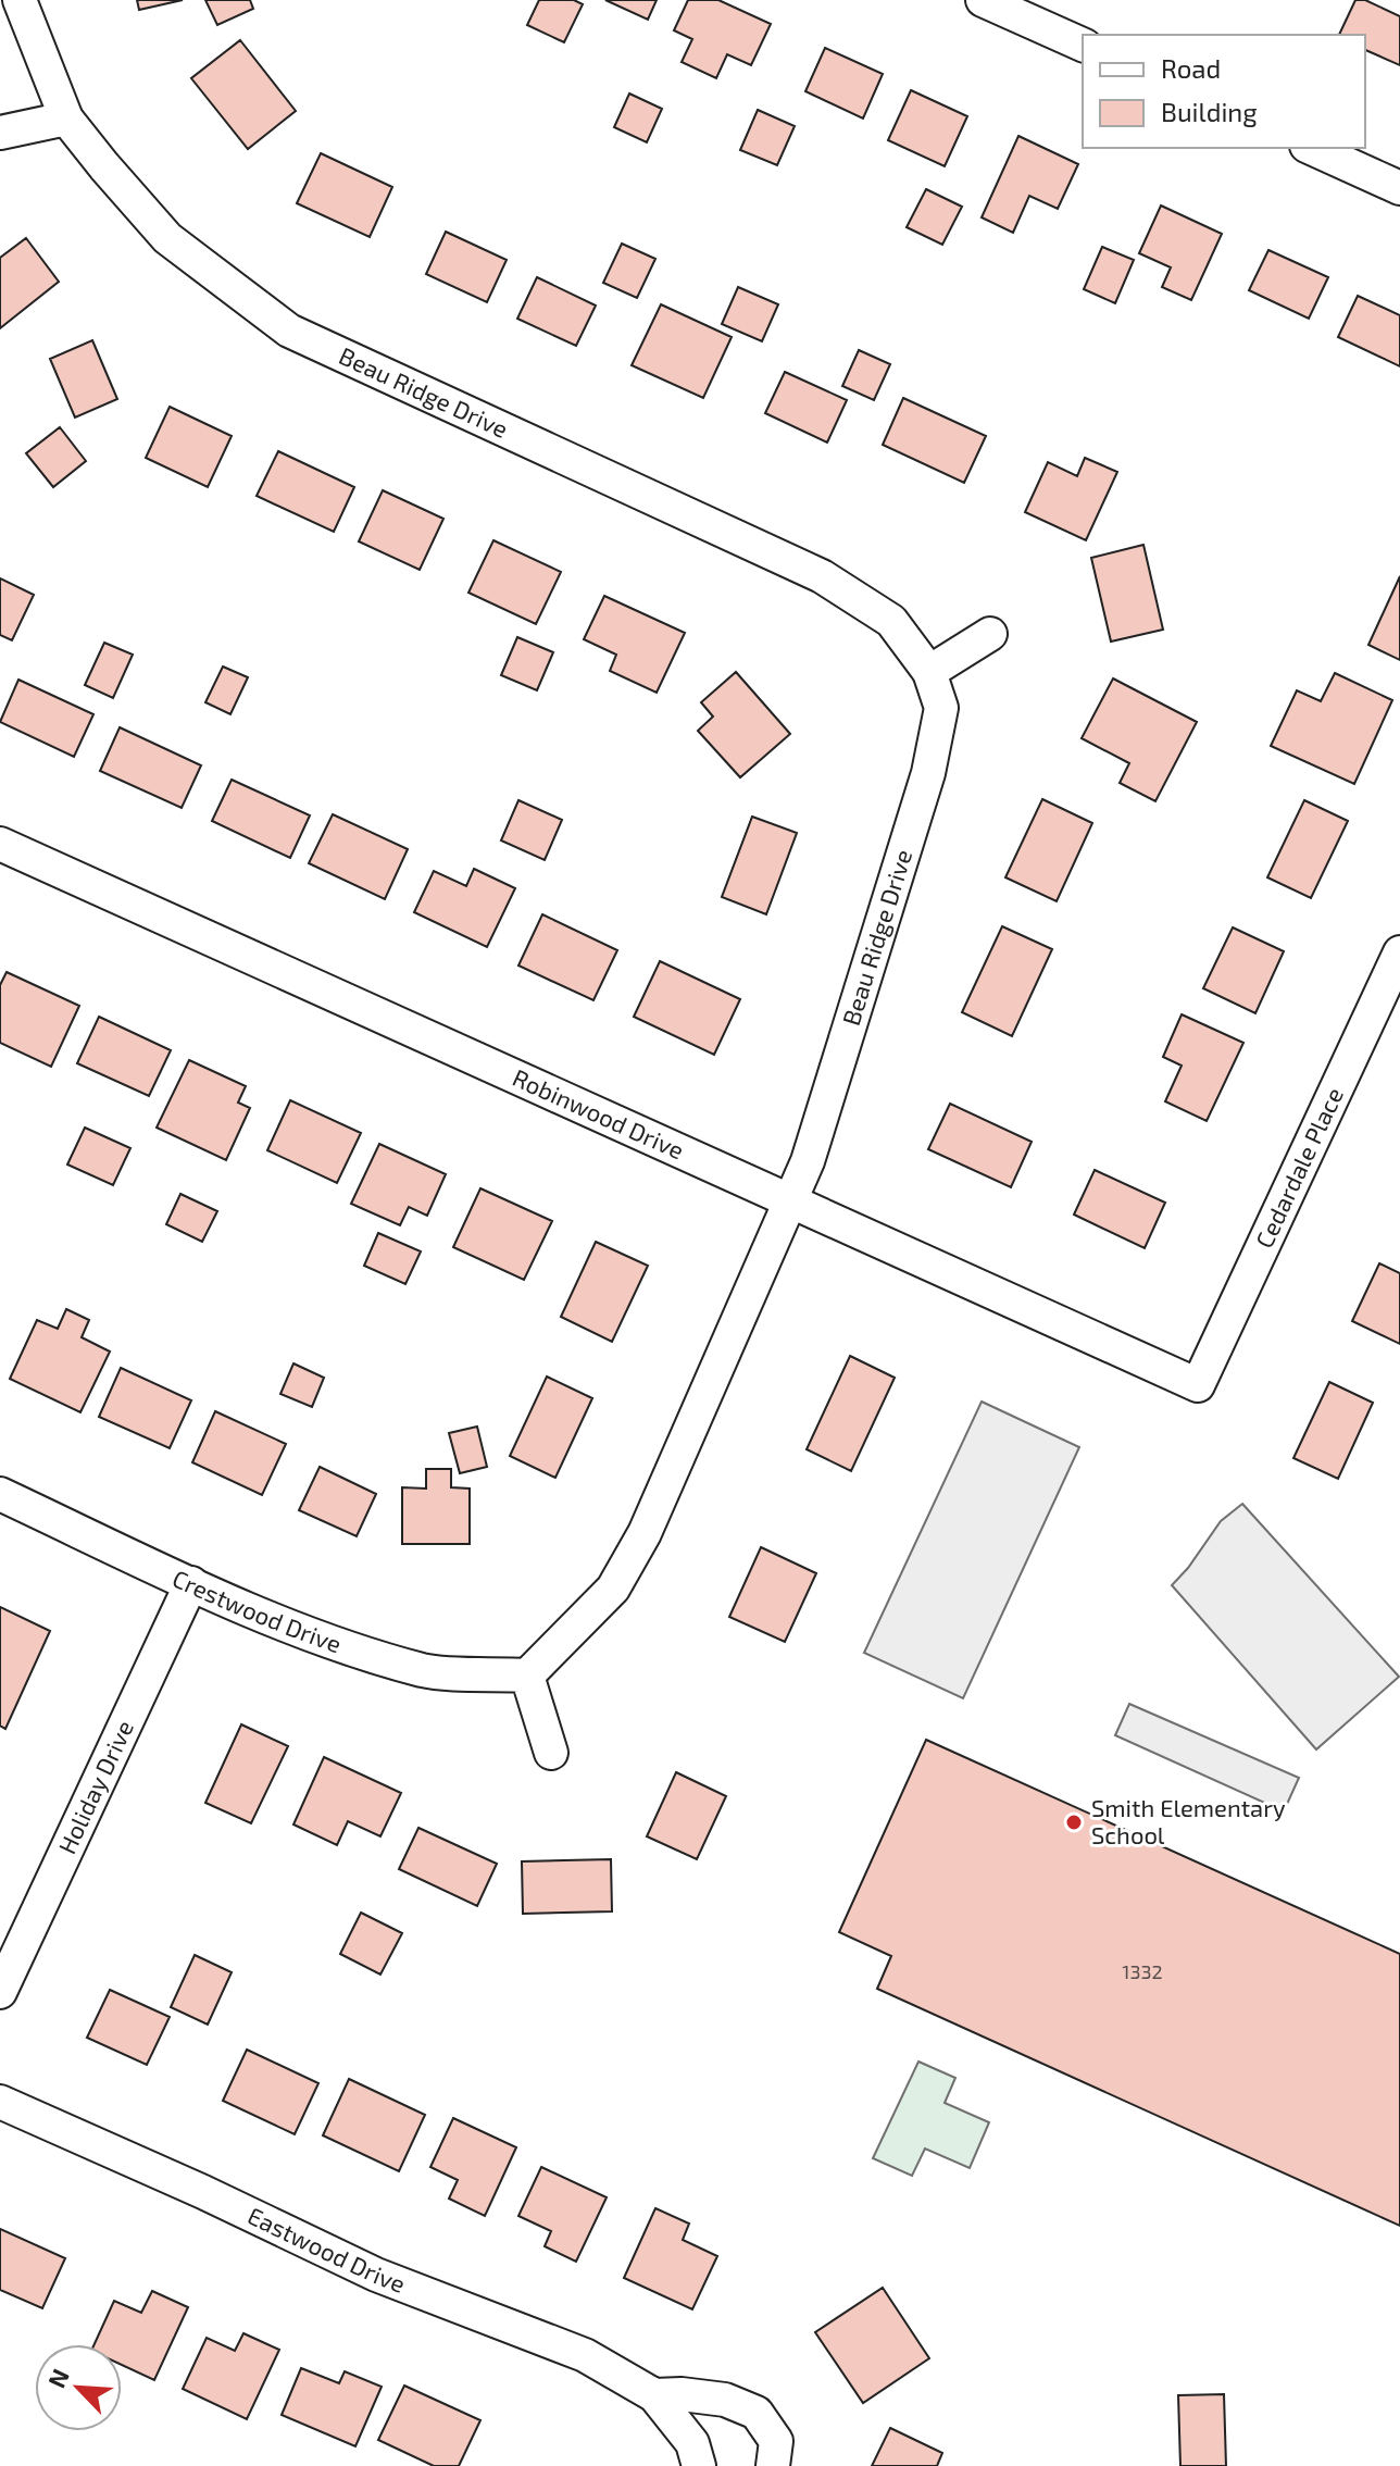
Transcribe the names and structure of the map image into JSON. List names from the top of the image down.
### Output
{
  "streets": {
    "street": [
      "Beau Ridge Drive",
      "Robinwood Drive",
      "Cedardale Place",
      "Crestwood Drive",
      "Holiday Drive",
      "Eastwood Drive"
    ]
  },
  "crossings": [
    ["Beau Ridge Drive", "Robinwood Drive"],
    ["Robinwood Drive", "Cedardale Place"],
    ["Crestwood Drive", "Holiday Drive"]
  ],
  "places": ["Smith Elementary School"],
  "house_numbers": ["1332"],
  "legend": ["Road", "Building"],
  "north": "top left"
}
